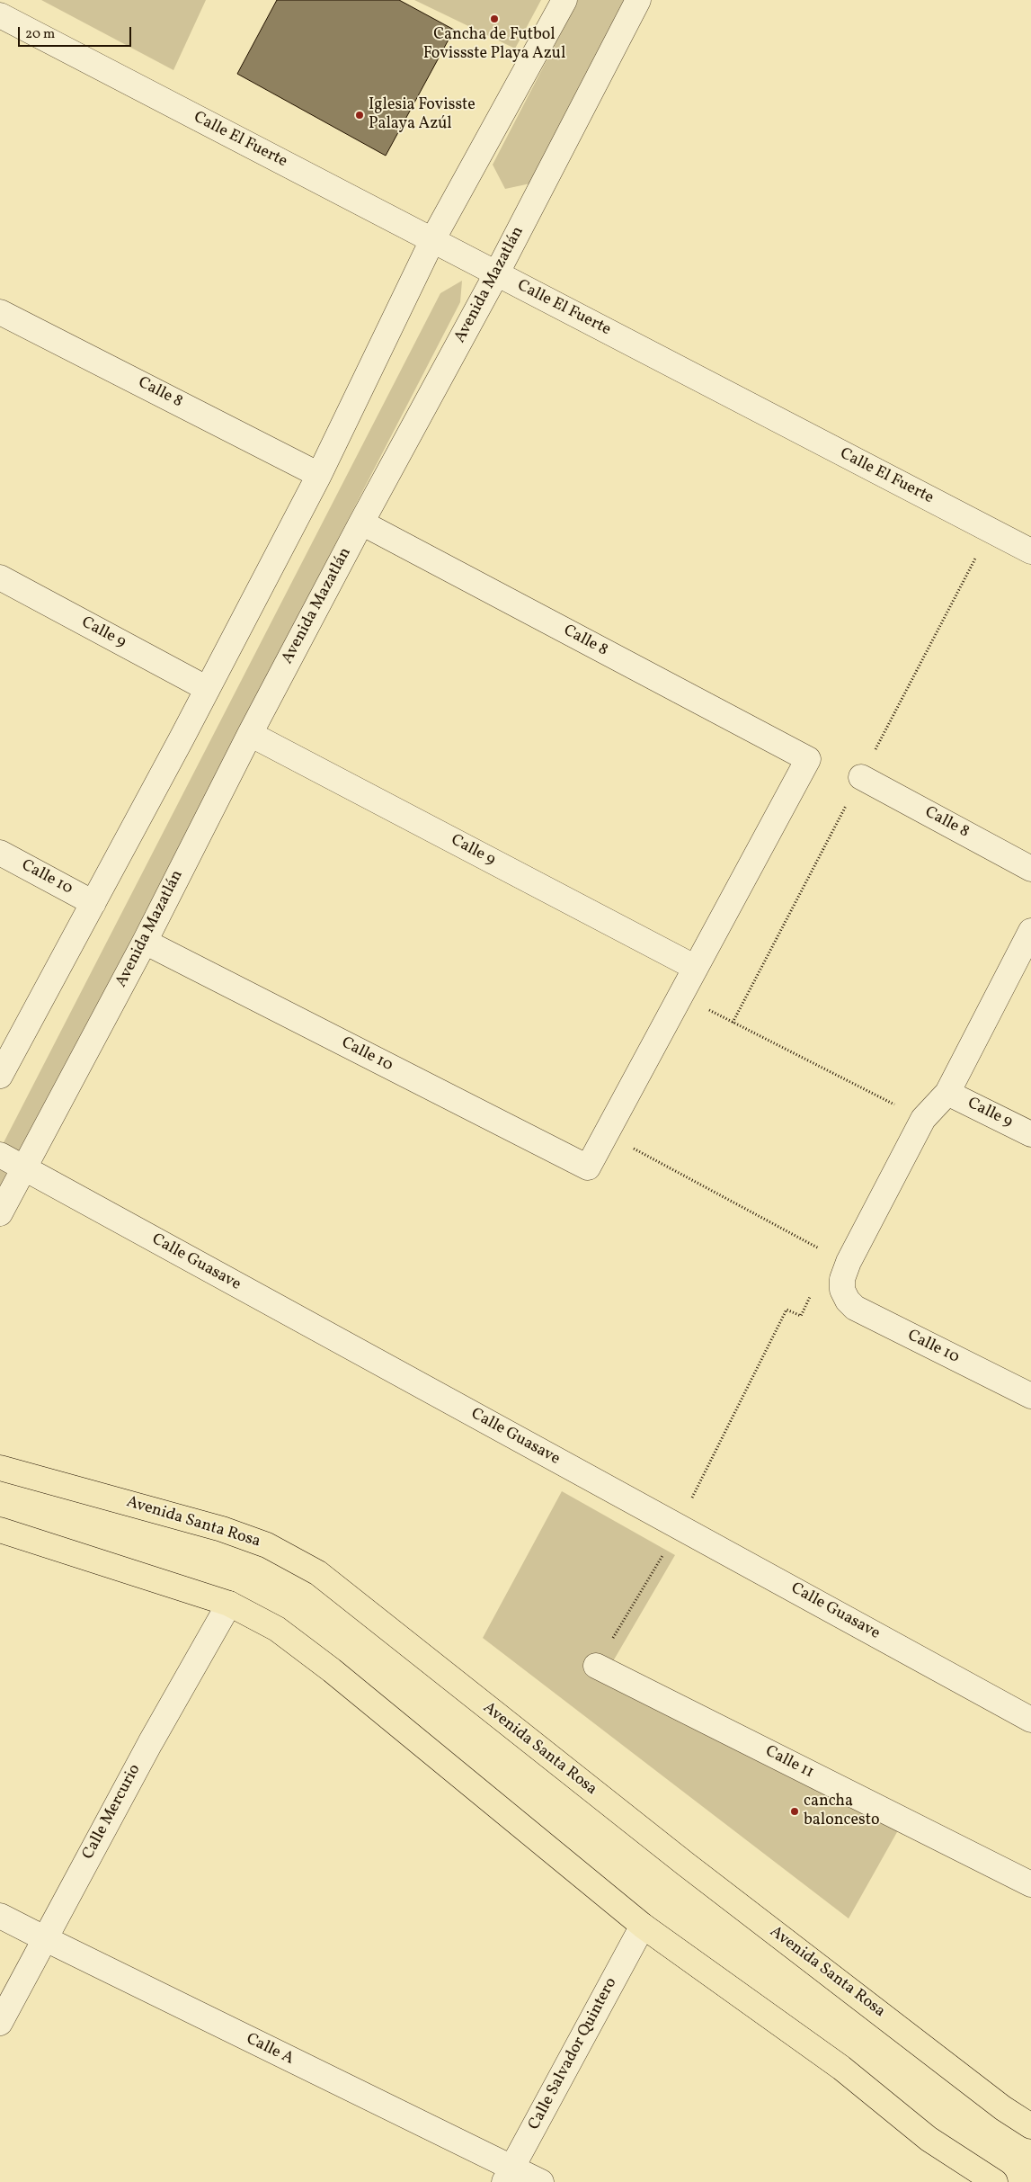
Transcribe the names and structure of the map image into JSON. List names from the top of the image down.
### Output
{
  "streets": {
    "main road": ["Avenida Santa Rosa"],
    "street": [
      "Calle El Fuerte",
      "Avenida Mazatlán",
      "Calle 8",
      "Calle 9",
      "Calle 10",
      "Calle Guasave",
      "Calle 11",
      "Calle Mercurio",
      "Calle A",
      "Calle Salvador Quintero"
    ]
  },
  "crossings": [
    ["Calle El Fuerte", "Avenida Mazatlán"],
    ["Avenida Mazatlán", "Calle 8"],
    ["Avenida Mazatlán", "Calle 9"],
    ["Avenida Mazatlán", "Calle 10"],
    ["Avenida Mazatlán", "Calle Guasave"],
    ["Calle 8", "Calle 9"],
    ["Calle Mercurio", "Calle A"],
    ["Calle A", "Calle Salvador Quintero"]
  ],
  "places": ["Cancha de Futbol Fovissste Playa Azul", "Iglesia Fovisste Palaya Azúl", "cancha baloncesto"],
  "scale_bar": "20 m"
}
